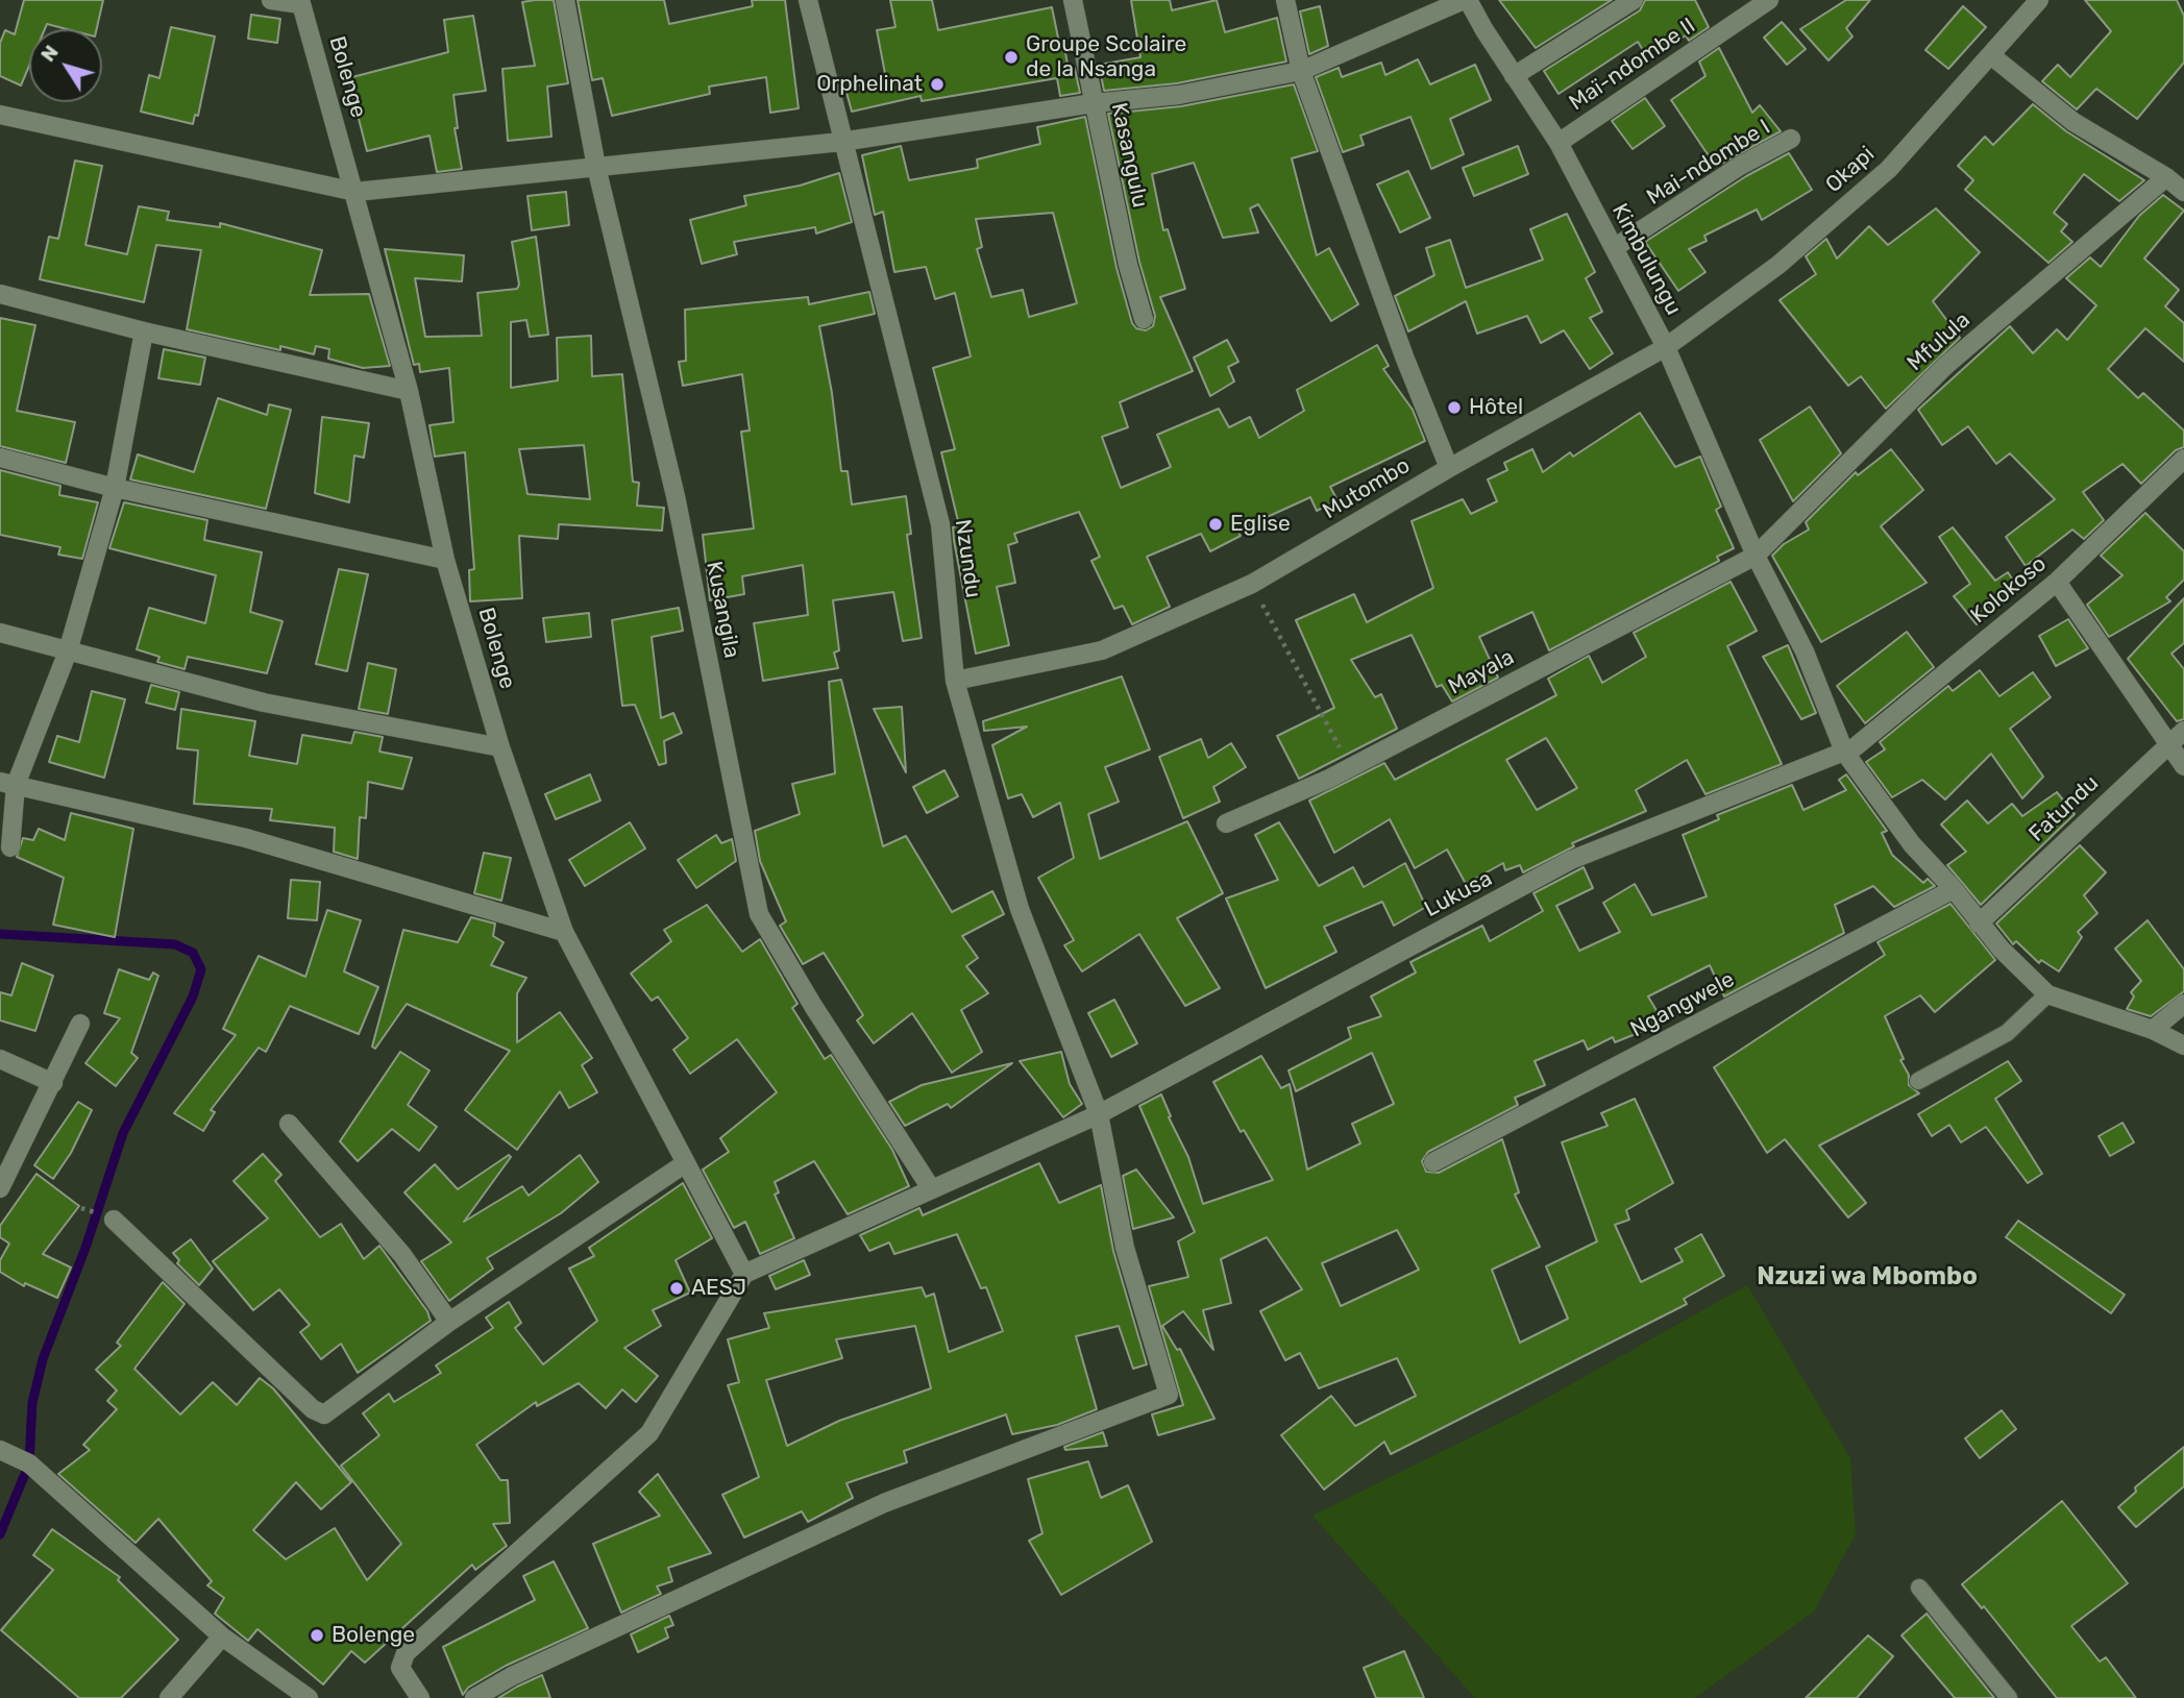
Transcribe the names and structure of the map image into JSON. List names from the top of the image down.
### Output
{
  "streets": {
    "street": [
      "Maï-ndombe II",
      "Bolenge",
      "Kasangulu",
      "Mai-ndombe I",
      "Okapi",
      "Kimbulungu",
      "Mfulula",
      "Mutombo",
      "Nzundu",
      "Kolokoso",
      "Kusangila",
      "Mayala",
      "Fatundu",
      "Lukusa",
      "Ngangwele"
    ]
  },
  "crossings": [
    ["Maï-ndombe II", "Kimbulungu"],
    ["Bolenge", "Lukusa"],
    ["Mai-ndombe I", "Kimbulungu"],
    ["Okapi", "Kimbulungu"],
    ["Okapi", "Mutombo"],
    ["Kimbulungu", "Mfulula"],
    ["Kimbulungu", "Mutombo"],
    ["Kimbulungu", "Kolokoso"],
    ["Kimbulungu", "Mayala"],
    ["Kimbulungu", "Fatundu"],
    ["Kimbulungu", "Lukusa"],
    ["Kimbulungu", "Ngangwele"],
    ["Mfulula", "Mayala"],
    ["Mutombo", "Nzundu"],
    ["Nzundu", "Lukusa"],
    ["Kolokoso", "Lukusa"],
    ["Kusangila", "Lukusa"]
  ],
  "districts": ["Nzuzi wa Mbombo"],
  "places": [
    "Groupe Scolaire de la Nsanga",
    "Orphelinat",
    "Hôtel",
    "Eglise",
    "AESJ",
    "Bolenge"
  ],
  "north": "top left"
}
